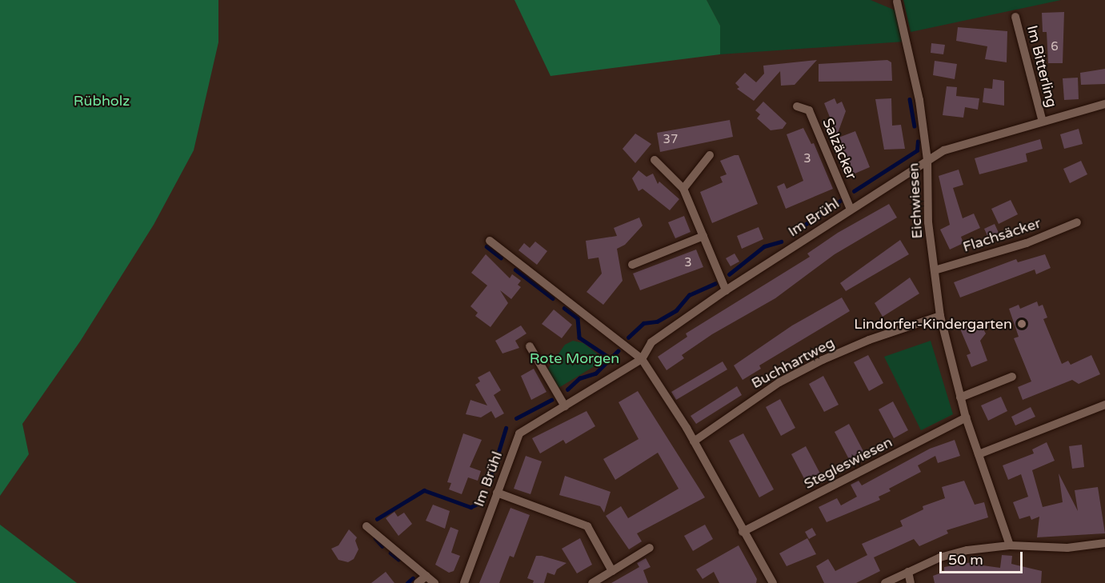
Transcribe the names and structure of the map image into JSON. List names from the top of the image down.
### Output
{
  "streets": {
    "street": [
      "Im Bitterling",
      "Salzäcker",
      "Eichwiesen",
      "Im Brühl",
      "Flachsäcker",
      "Buchhartweg",
      "Stegleswiesen"
    ]
  },
  "crossings": [
    ["Im Bitterling", "Im Brühl"],
    ["Salzäcker", "Im Brühl"],
    ["Eichwiesen", "Im Brühl"],
    ["Eichwiesen", "Flachsäcker"],
    ["Eichwiesen", "Buchhartweg"],
    ["Eichwiesen", "Stegleswiesen"]
  ],
  "parks": ["Rübholz", "Rote Morgen"],
  "places": ["Lindorfer-Kindergarten"],
  "house_numbers": [
    "6",
    "37",
    "3",
    "3"
  ],
  "scale_bar": "50 m"
}
